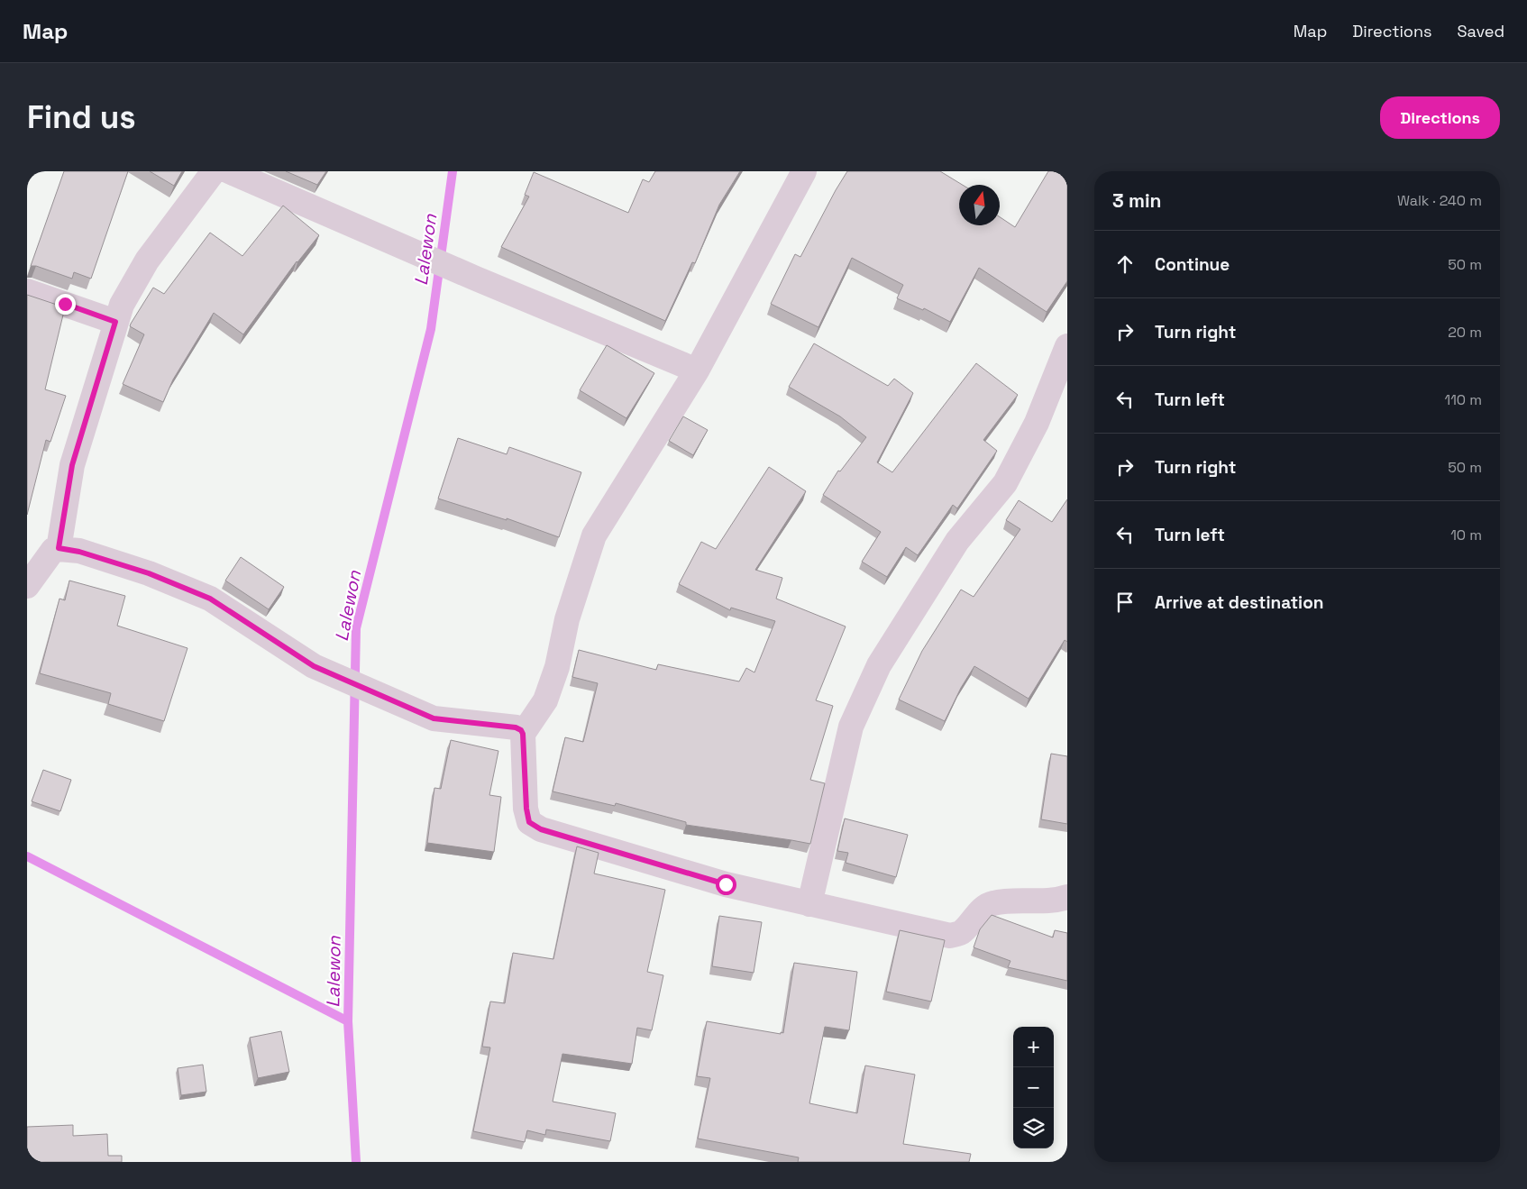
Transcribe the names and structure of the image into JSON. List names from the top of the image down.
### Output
{
  "water": ["Lalewon"],
  "north": "top",
  "page": {
    "header": "Map",
    "nav": ["Map", "Directions", "Saved"],
    "buttons": "Directions",
    "title": "Find us",
    "heading": ["3 min", "Walk · 240 m"],
    "list": [
      ["Continue", "50 m"],
      ["Turn right", "20 m"],
      ["Turn left", "110 m"],
      ["Turn right", "50 m"],
      ["Turn left", "10 m"],
      "Arrive at destination"
    ],
    "map_buttons": ["+", "−"]
  }
}
